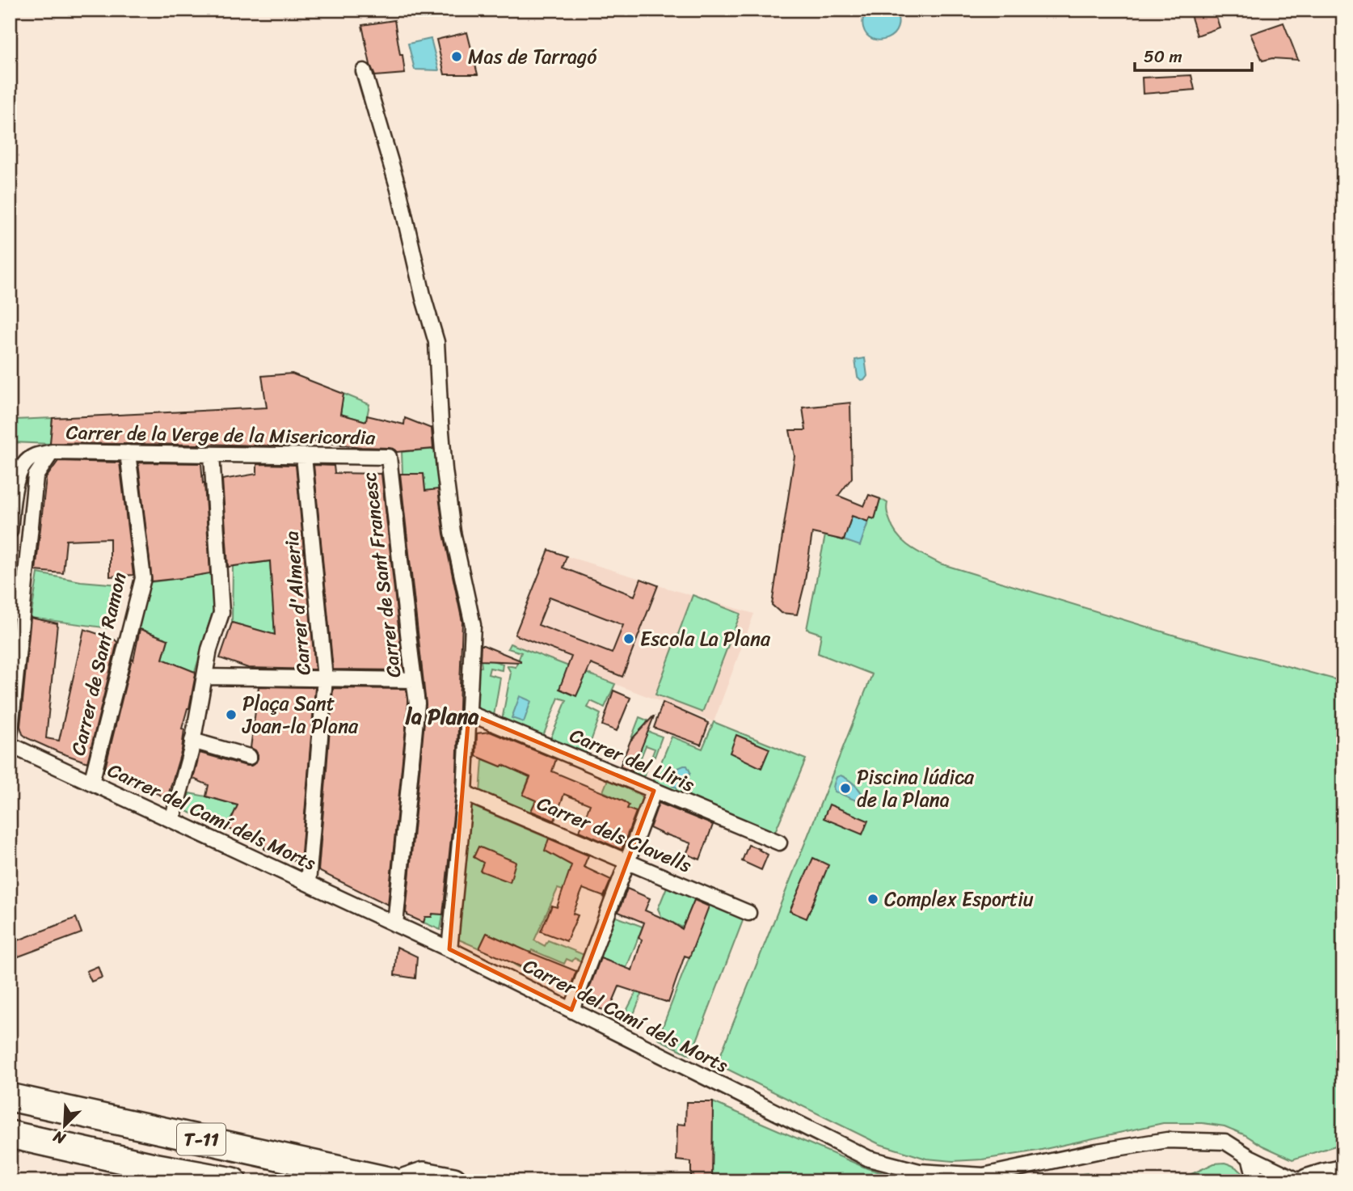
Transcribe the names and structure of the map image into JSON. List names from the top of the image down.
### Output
{
  "streets": {
    "highway": ["T-11"],
    "street": [
      "Carrer de la Verge de la Misericordia",
      "Carrer de Sant Francesc",
      "Carrer d'Almeria",
      "Carrer de Sant Ramon",
      "Carrer del Lliris",
      "Carrer del Camí dels Morts",
      "Carrer dels Clavells"
    ]
  },
  "crossings": [
    ["Carrer de la Verge de la Misericordia", "Carrer de Sant Francesc"],
    ["Carrer de la Verge de la Misericordia", "Carrer d'Almeria"],
    ["Carrer de la Verge de la Misericordia", "Carrer de Sant Ramon"],
    ["Carrer de Sant Francesc", "Carrer del Camí dels Morts"],
    ["Carrer d'Almeria", "Carrer del Camí dels Morts"],
    ["Carrer de Sant Ramon", "Carrer del Camí dels Morts"]
  ],
  "districts": ["la Plana"],
  "places": [
    "Mas de Tarragó",
    "Escola La Plana",
    "Plaça Sant Joan-la Plana",
    "Piscina lúdica de la Plana",
    "Complex Esportiu"
  ],
  "scale_bar": "50 m",
  "north": "bottom left"
}
